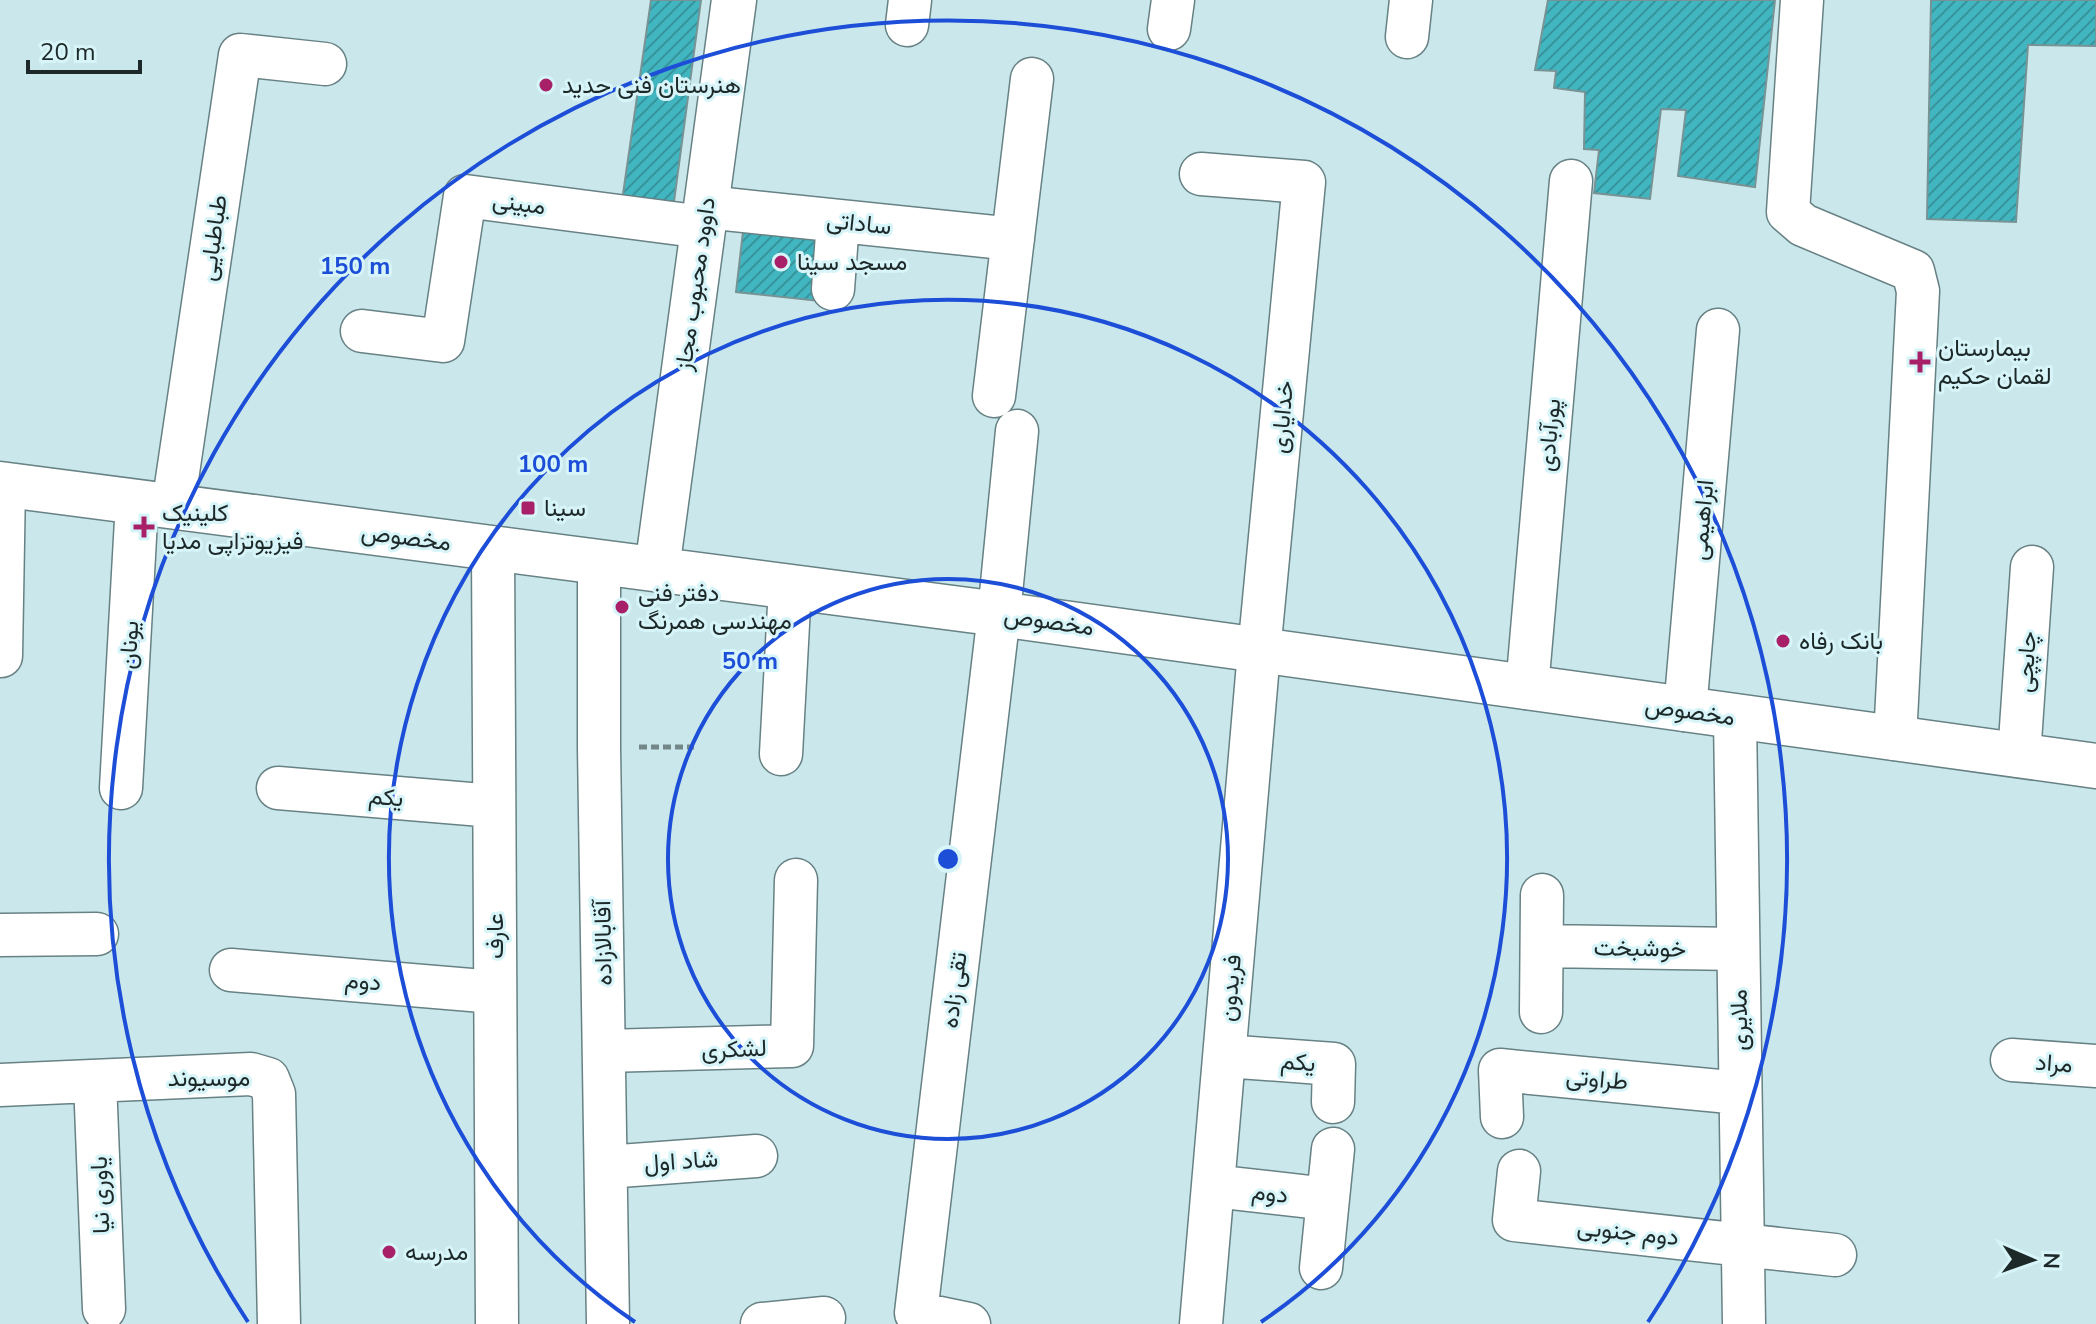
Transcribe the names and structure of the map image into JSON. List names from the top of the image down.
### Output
{
  "streets": {
    "main road": ["داوود محبوب مجاز", "مخصوص"],
    "street": [
      "مبینی",
      "ساداتی",
      "طباطبایی",
      "خدایاری",
      "پورآبادی",
      "ابراهیمی",
      "یونان",
      "چاپچی",
      "یکم",
      "عارف",
      "آقابالازاده",
      "خوشبخت",
      "دوم",
      "فریدون",
      "تقی زاده",
      "ملایری",
      "لشکری",
      "مراد",
      "موسیوند",
      "طراوتی",
      "شاد اول",
      "یاوری نیا",
      "دوم جنوبی"
    ]
  },
  "crossings": [
    ["مبینی", "ساداتی"],
    ["مبینی", "داوود محبوب مجاز"],
    ["ساداتی", "داوود محبوب مجاز"],
    ["طباطبایی", "مخصوص"],
    ["طباطبایی", "یونان"],
    ["داوود محبوب مجاز", "مخصوص"],
    ["خدایاری", "مخصوص"],
    ["خدایاری", "فریدون"],
    ["پورآبادی", "مخصوص"],
    ["ابراهیمی", "مخصوص"],
    ["مخصوص", "یونان"],
    ["مخصوص", "چاپچی"],
    ["مخصوص", "عارف"],
    ["مخصوص", "آقابالازاده"],
    ["مخصوص", "فریدون"],
    ["مخصوص", "تقی زاده"],
    ["مخصوص", "ملایری"],
    ["یکم", "عارف"],
    ["یکم", "فریدون"],
    ["عارف", "دوم"],
    ["آقابالازاده", "لشکری"],
    ["آقابالازاده", "شاد اول"],
    ["خوشبخت", "ملایری"],
    ["دوم", "فریدون"],
    ["ملایری", "طراوتی"],
    ["ملایری", "دوم جنوبی"],
    ["موسیوند", "یاوری نیا"]
  ],
  "places": {
    "other": [
      "هنرستان فنی حدید",
      "مسجد سینا",
      "دفتر فنی مهندسی همرنگ",
      "بانک رفاه",
      "مدرسه"
    ],
    "health": ["بیمارستان لقمان حکیم", "کلینیک فیزیوتراپی مدیا"],
    "transit": ["سینا"]
  },
  "scale_bar": "20 m",
  "north": "right",
  "rings": ["150 m", "100 m", "50 m"]
}
